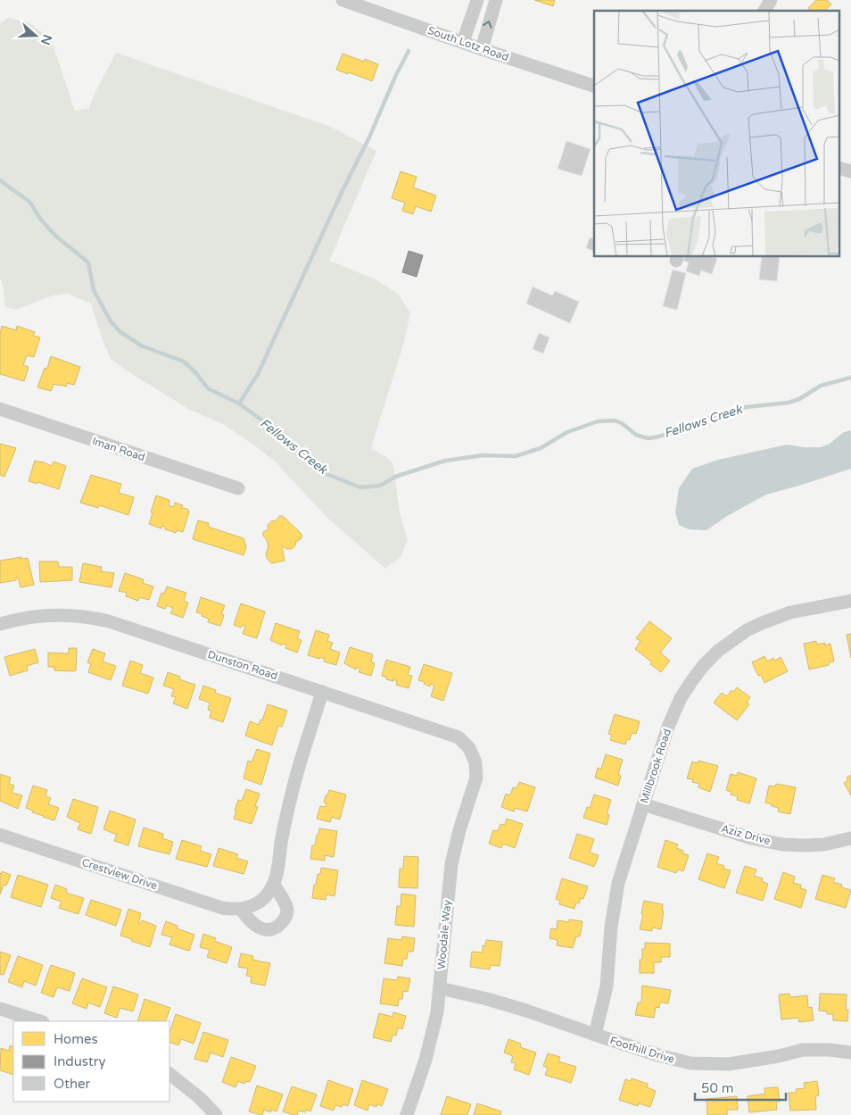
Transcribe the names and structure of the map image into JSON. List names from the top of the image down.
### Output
{
  "streets": {
    "street": [
      "South Lotz Road",
      "Iman Road",
      "Dunston Road",
      "Millbrook Road",
      "Aziz Drive",
      "Crestview Drive",
      "Woodale Way",
      "Foothill Drive"
    ]
  },
  "crossings": [
    ["Dunston Road", "Woodale Way"],
    ["Millbrook Road", "Aziz Drive"],
    ["Millbrook Road", "Foothill Drive"],
    ["Woodale Way", "Foothill Drive"]
  ],
  "water": ["Fellows Creek"],
  "legend": ["Homes", "Industry", "Other"],
  "scale_bar": "50 m",
  "north": "right"
}
